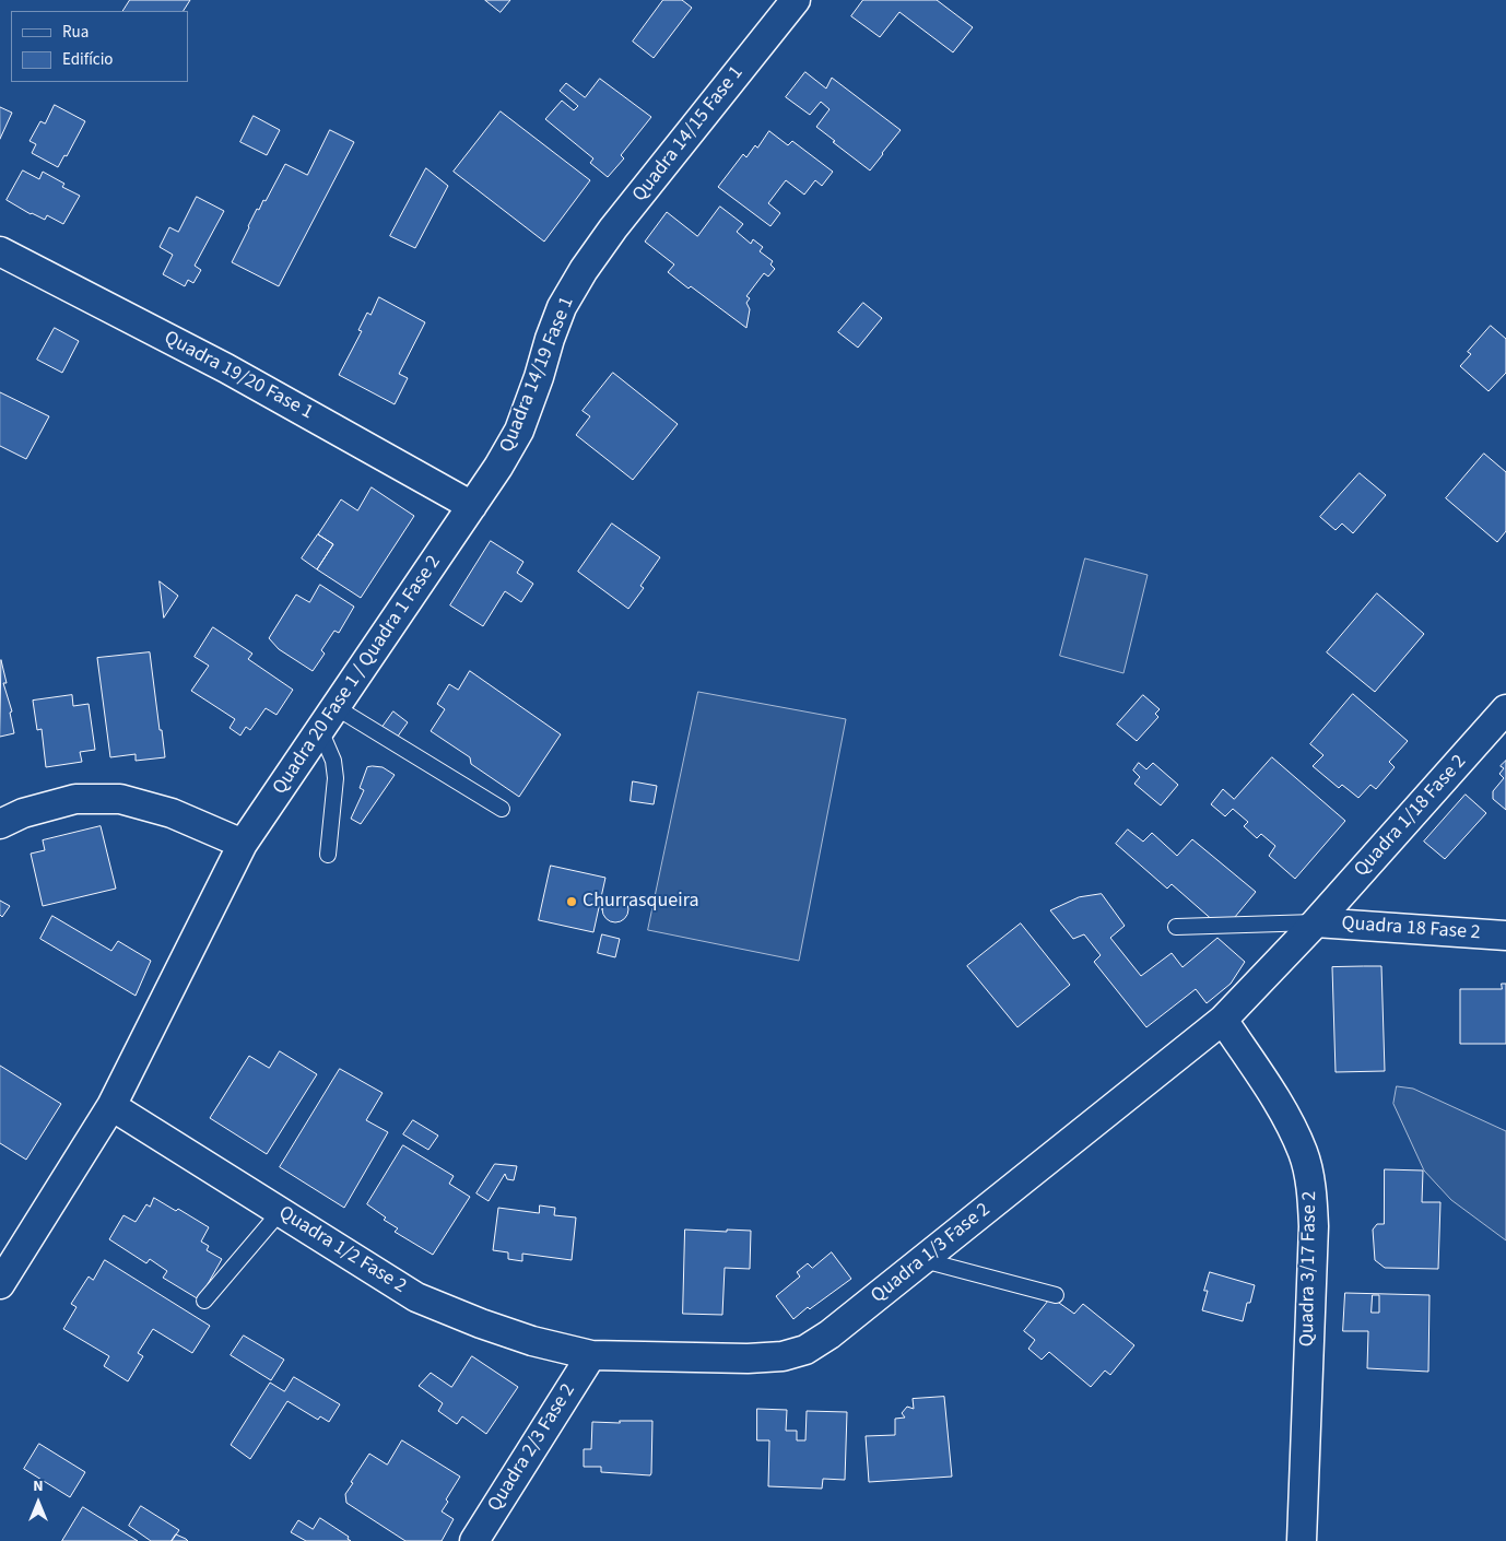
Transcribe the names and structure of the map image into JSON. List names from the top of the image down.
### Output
{
  "streets": {
    "street": [
      "Quadra 14/15 Fase 1",
      "Quadra 14/19 Fase 1",
      "Quadra 19/20 Fase 1",
      "Quadra 20 Fase 1 / Quadra 1 Fase 2",
      "Quadra 1/18 Fase 2",
      "Quadra 18 Fase 2",
      "Quadra 1/2 Fase 2",
      "Quadra 1/3 Fase 2",
      "Quadra 3/17 Fase 2",
      "Quadra 2/3 Fase 2"
    ]
  },
  "crossings": [
    ["Quadra 14/15 Fase 1", "Quadra 14/19 Fase 1"],
    ["Quadra 14/19 Fase 1", "Quadra 19/20 Fase 1"],
    ["Quadra 14/19 Fase 1", "Quadra 20 Fase 1 / Quadra 1 Fase 2"],
    ["Quadra 19/20 Fase 1", "Quadra 20 Fase 1 / Quadra 1 Fase 2"],
    ["Quadra 20 Fase 1 / Quadra 1 Fase 2", "Quadra 1/2 Fase 2"],
    ["Quadra 1/18 Fase 2", "Quadra 18 Fase 2"],
    ["Quadra 1/18 Fase 2", "Quadra 1/3 Fase 2"],
    ["Quadra 1/18 Fase 2", "Quadra 3/17 Fase 2"],
    ["Quadra 1/2 Fase 2", "Quadra 1/3 Fase 2"],
    ["Quadra 1/2 Fase 2", "Quadra 2/3 Fase 2"],
    ["Quadra 1/3 Fase 2", "Quadra 3/17 Fase 2"],
    ["Quadra 1/3 Fase 2", "Quadra 2/3 Fase 2"]
  ],
  "places": ["Churrasqueira"],
  "legend": ["Rua", "Edifício"],
  "north": "top"
}
